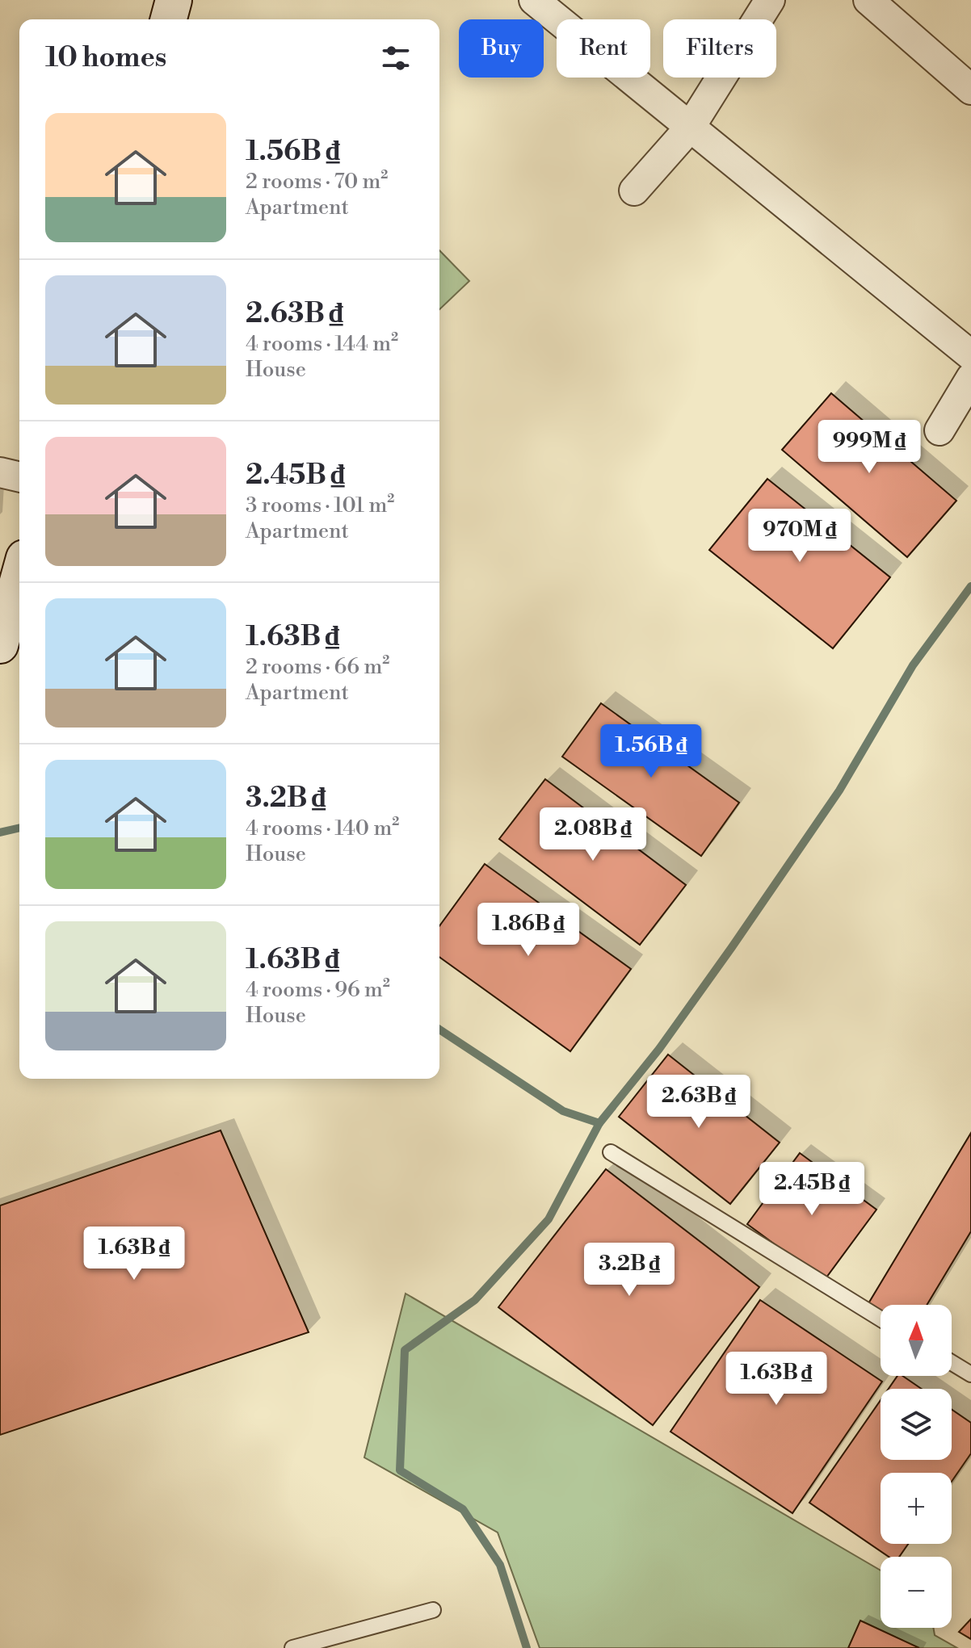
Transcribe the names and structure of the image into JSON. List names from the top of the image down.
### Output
{
  "north": "top",
  "page": {
    "chip": ["Buy", "Rent", "Filters"],
    "heading": "10 homes",
    "list": [
      {
        "name": "1.56B ₫",
        "note": "2 rooms · 70 m² · Apartment"
      },
      {
        "name": "2.63B ₫",
        "note": "4 rooms · 144 m² · House"
      },
      {
        "name": "2.45B ₫",
        "note": "3 rooms · 101 m² · Apartment"
      },
      {
        "name": "1.63B ₫",
        "note": "2 rooms · 66 m² · Apartment"
      },
      {
        "name": "3.2B ₫",
        "note": "4 rooms · 140 m² · House"
      },
      {
        "name": "1.63B ₫",
        "note": "4 rooms · 96 m² · House"
      }
    ],
    "price": [
      "999M ₫",
      "970M ₫",
      "1.56B ₫",
      "2.08B ₫",
      "1.86B ₫",
      "2.63B ₫",
      "2.45B ₫",
      "1.63B ₫",
      "3.2B ₫",
      "1.63B ₫"
    ],
    "map_buttons": ["+", "−"]
  }
}
